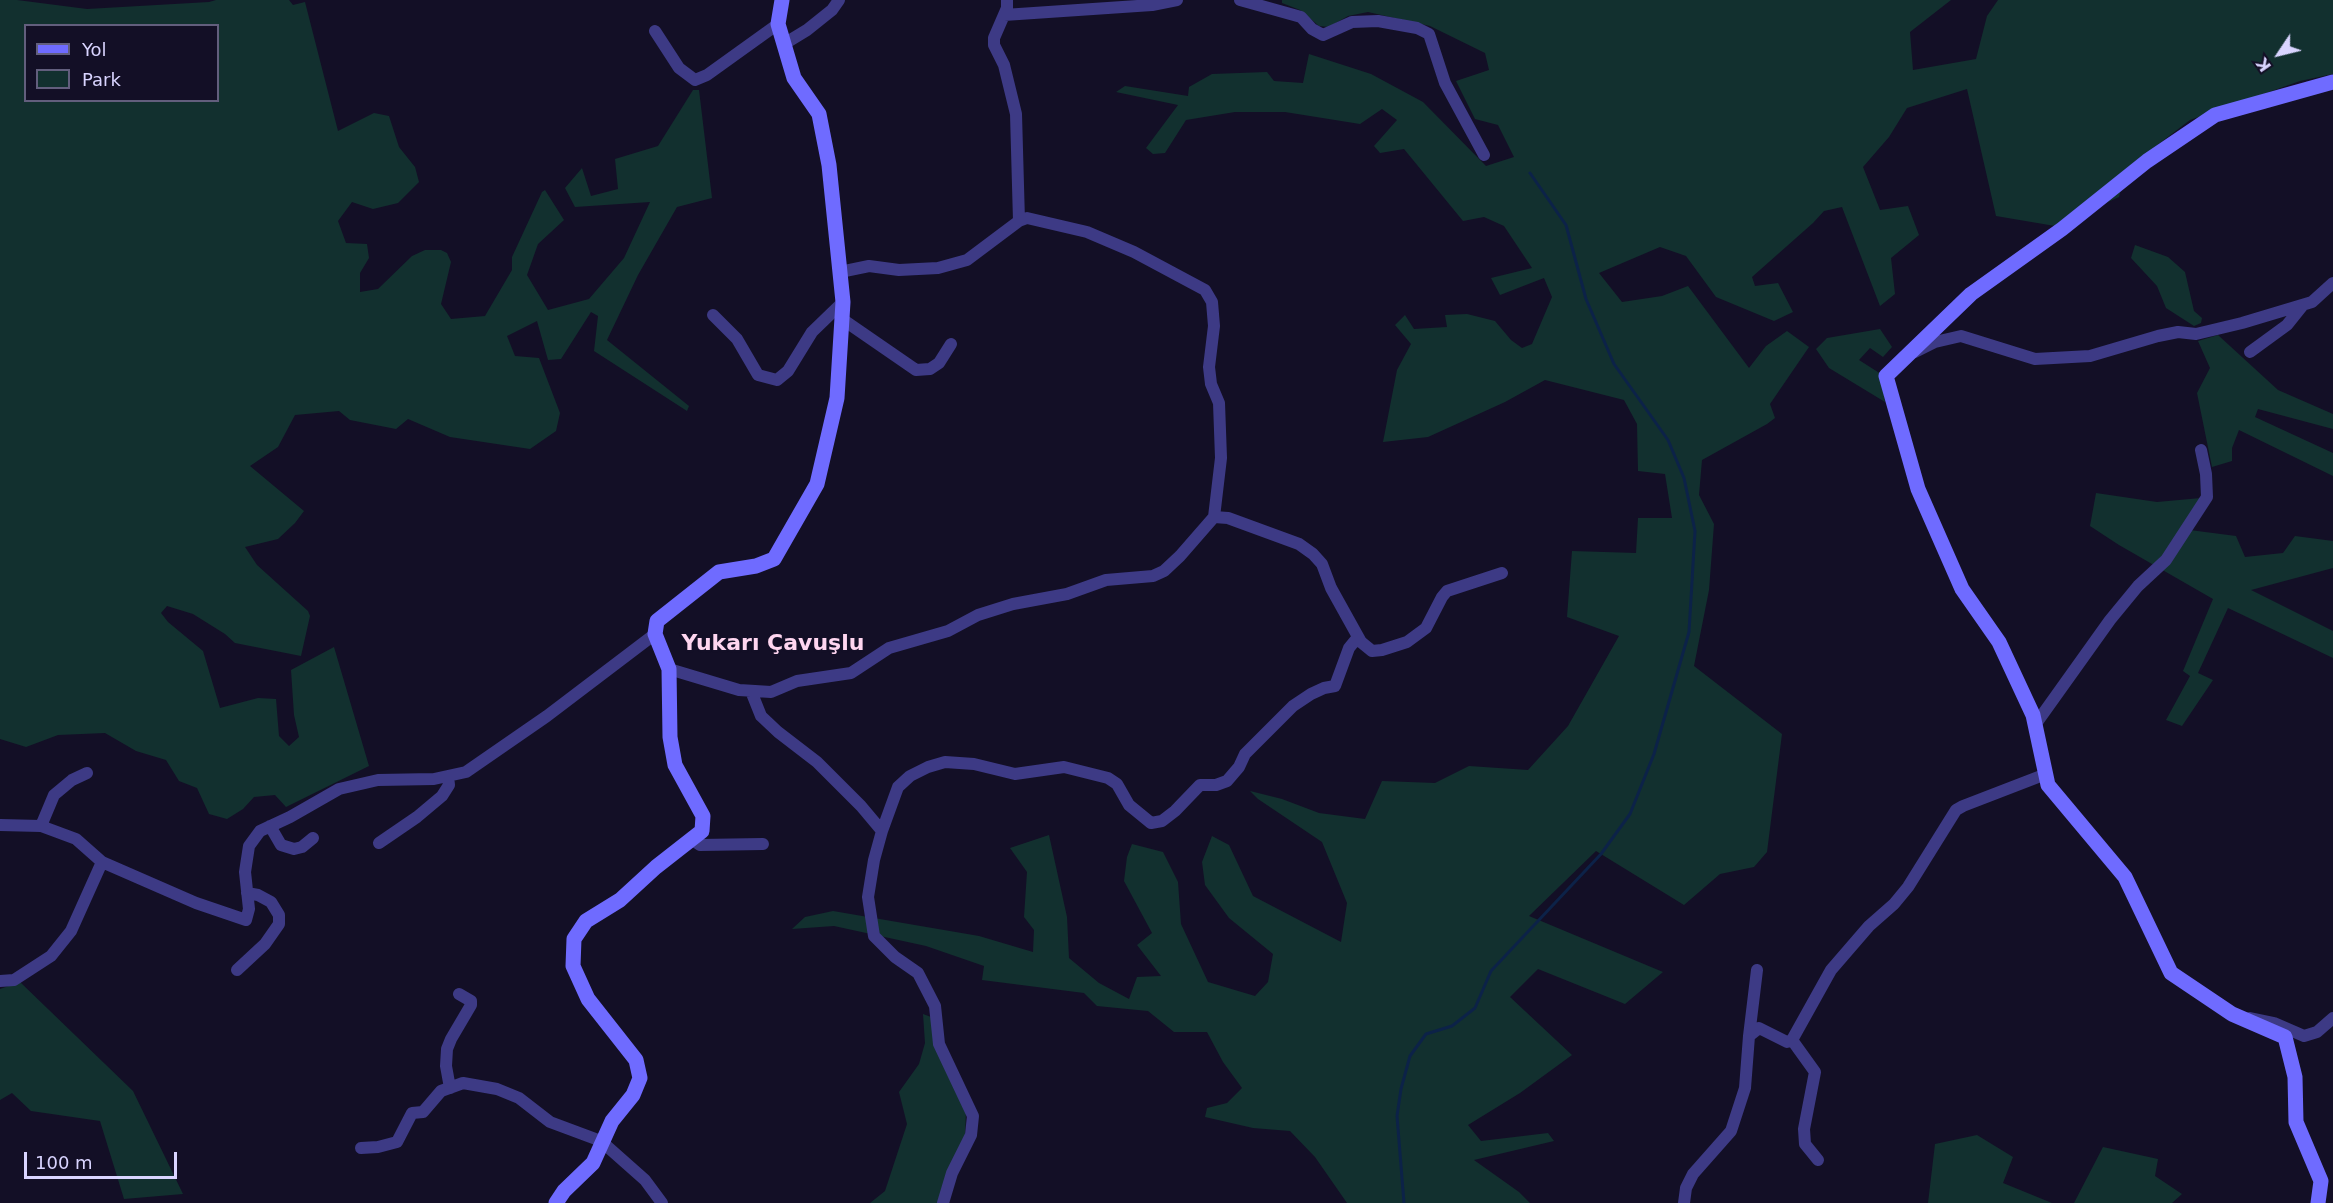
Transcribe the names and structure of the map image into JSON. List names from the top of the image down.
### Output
{
  "districts": ["Yukarı Çavuşlu"],
  "legend": ["Yol", "Park"],
  "scale_bar": "100 m",
  "north": "bottom left"
}
